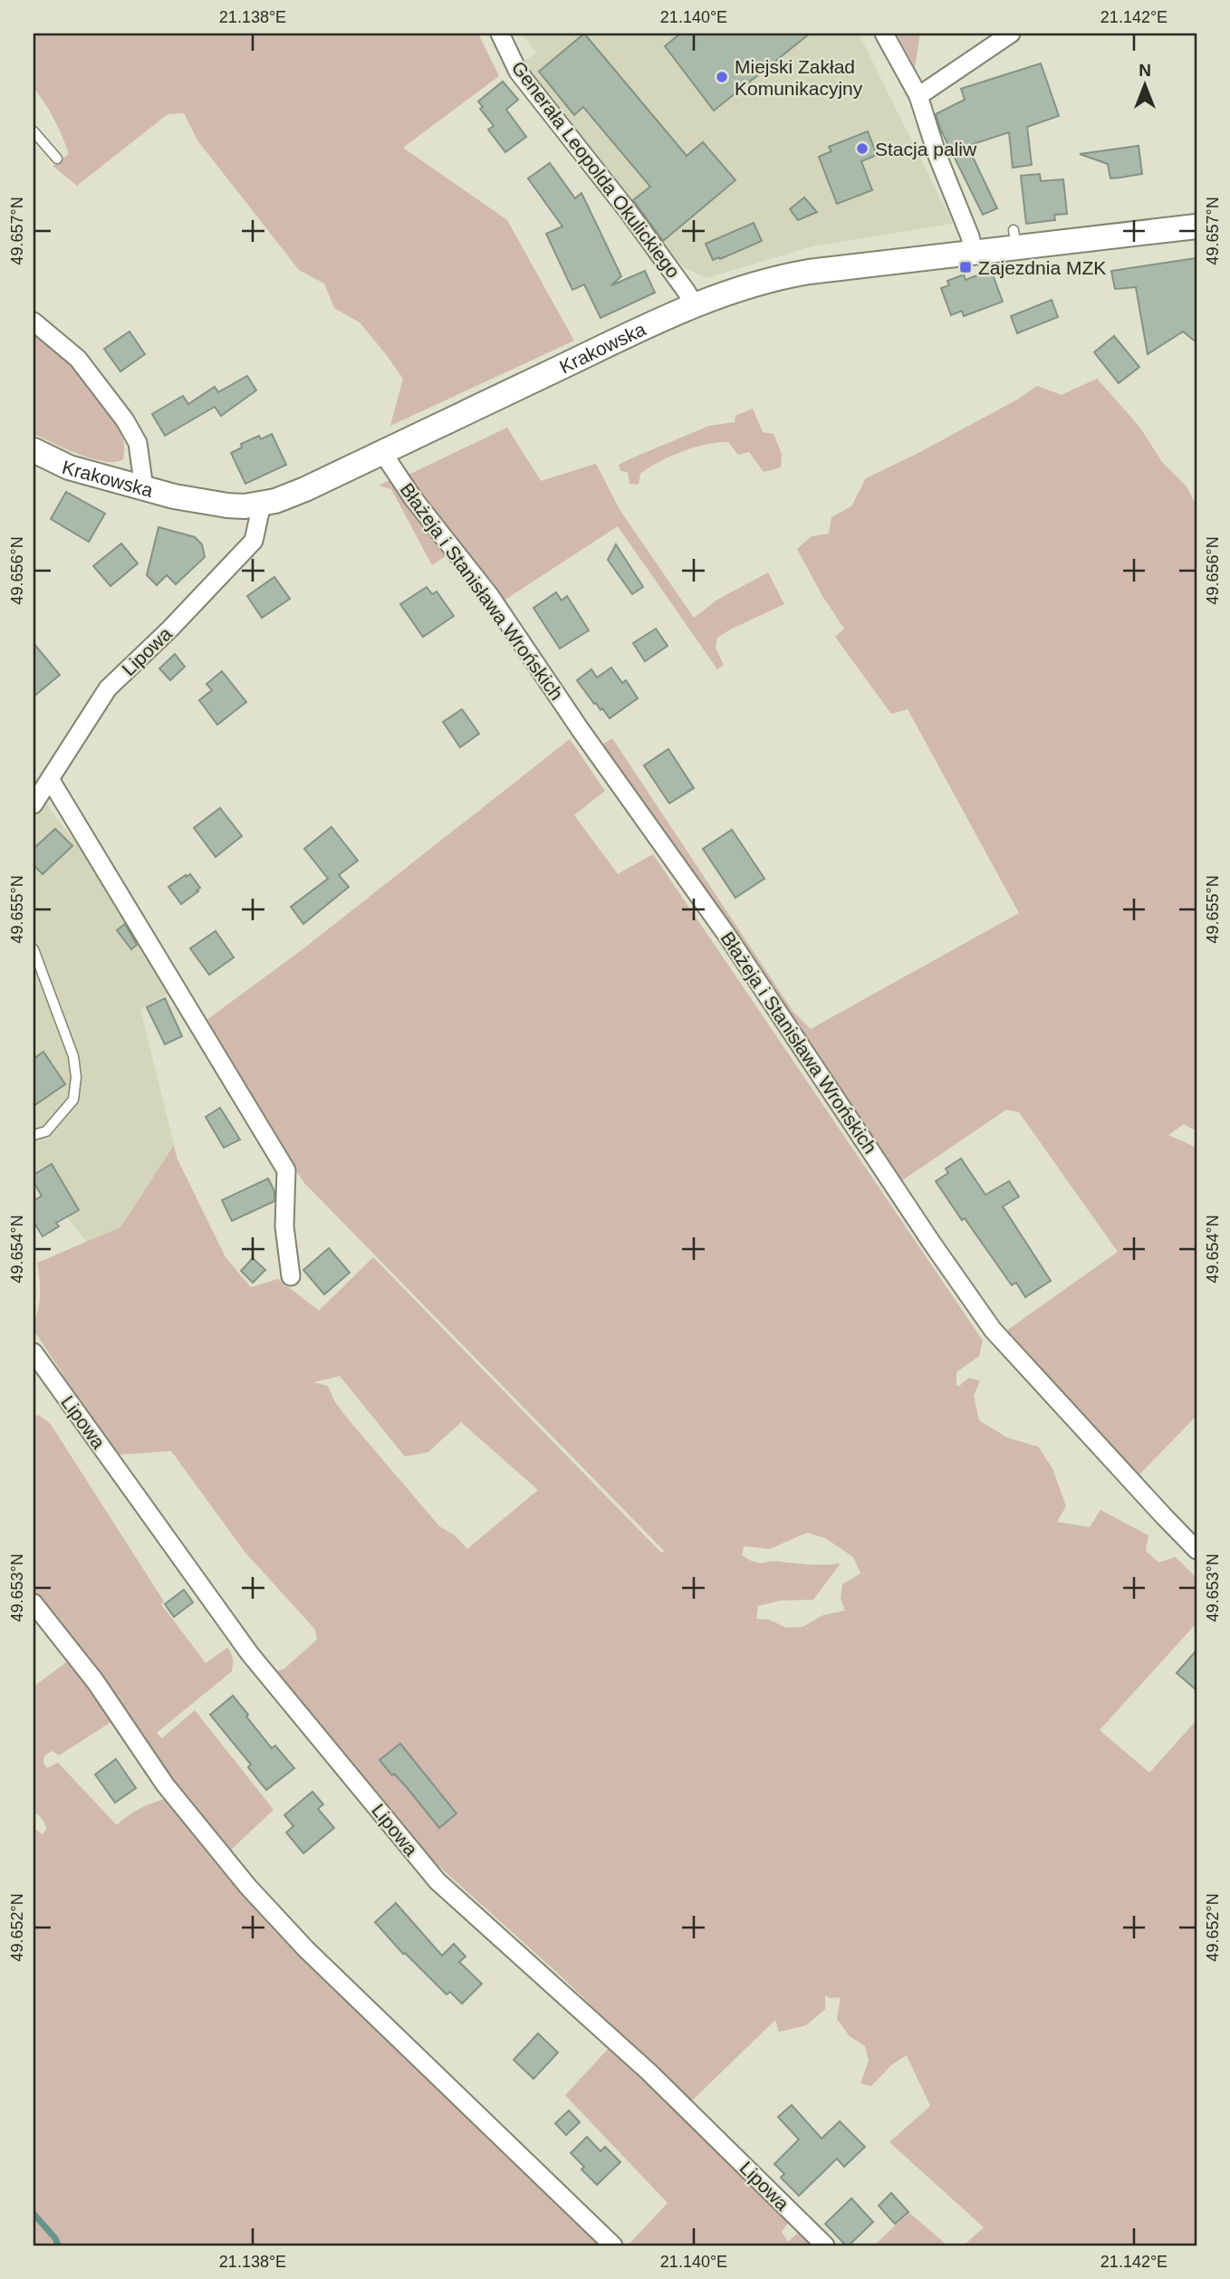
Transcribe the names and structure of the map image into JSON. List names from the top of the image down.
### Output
{
  "streets": {
    "street": [
      "Generała Leopolda Okulickiego",
      "Krakowska",
      "Błażeja i Stanisława Wrońskich",
      "Lipowa"
    ]
  },
  "crossings": [
    ["Generała Leopolda Okulickiego", "Krakowska"],
    ["Krakowska", "Błażeja i Stanisława Wrońskich"],
    ["Krakowska", "Lipowa"]
  ],
  "places": {
    "other": ["Miejski Zakład Komunikacyjny", "Stacja paliw"],
    "transit": ["Zajezdnia MZK"]
  },
  "north": "top",
  "coordinates": [
    "21.138°E",
    "21.140°E",
    "21.142°E",
    "49.657°N",
    "49.656°N",
    "49.655°N",
    "49.654°N",
    "49.653°N",
    "49.652°N"
  ]
}
